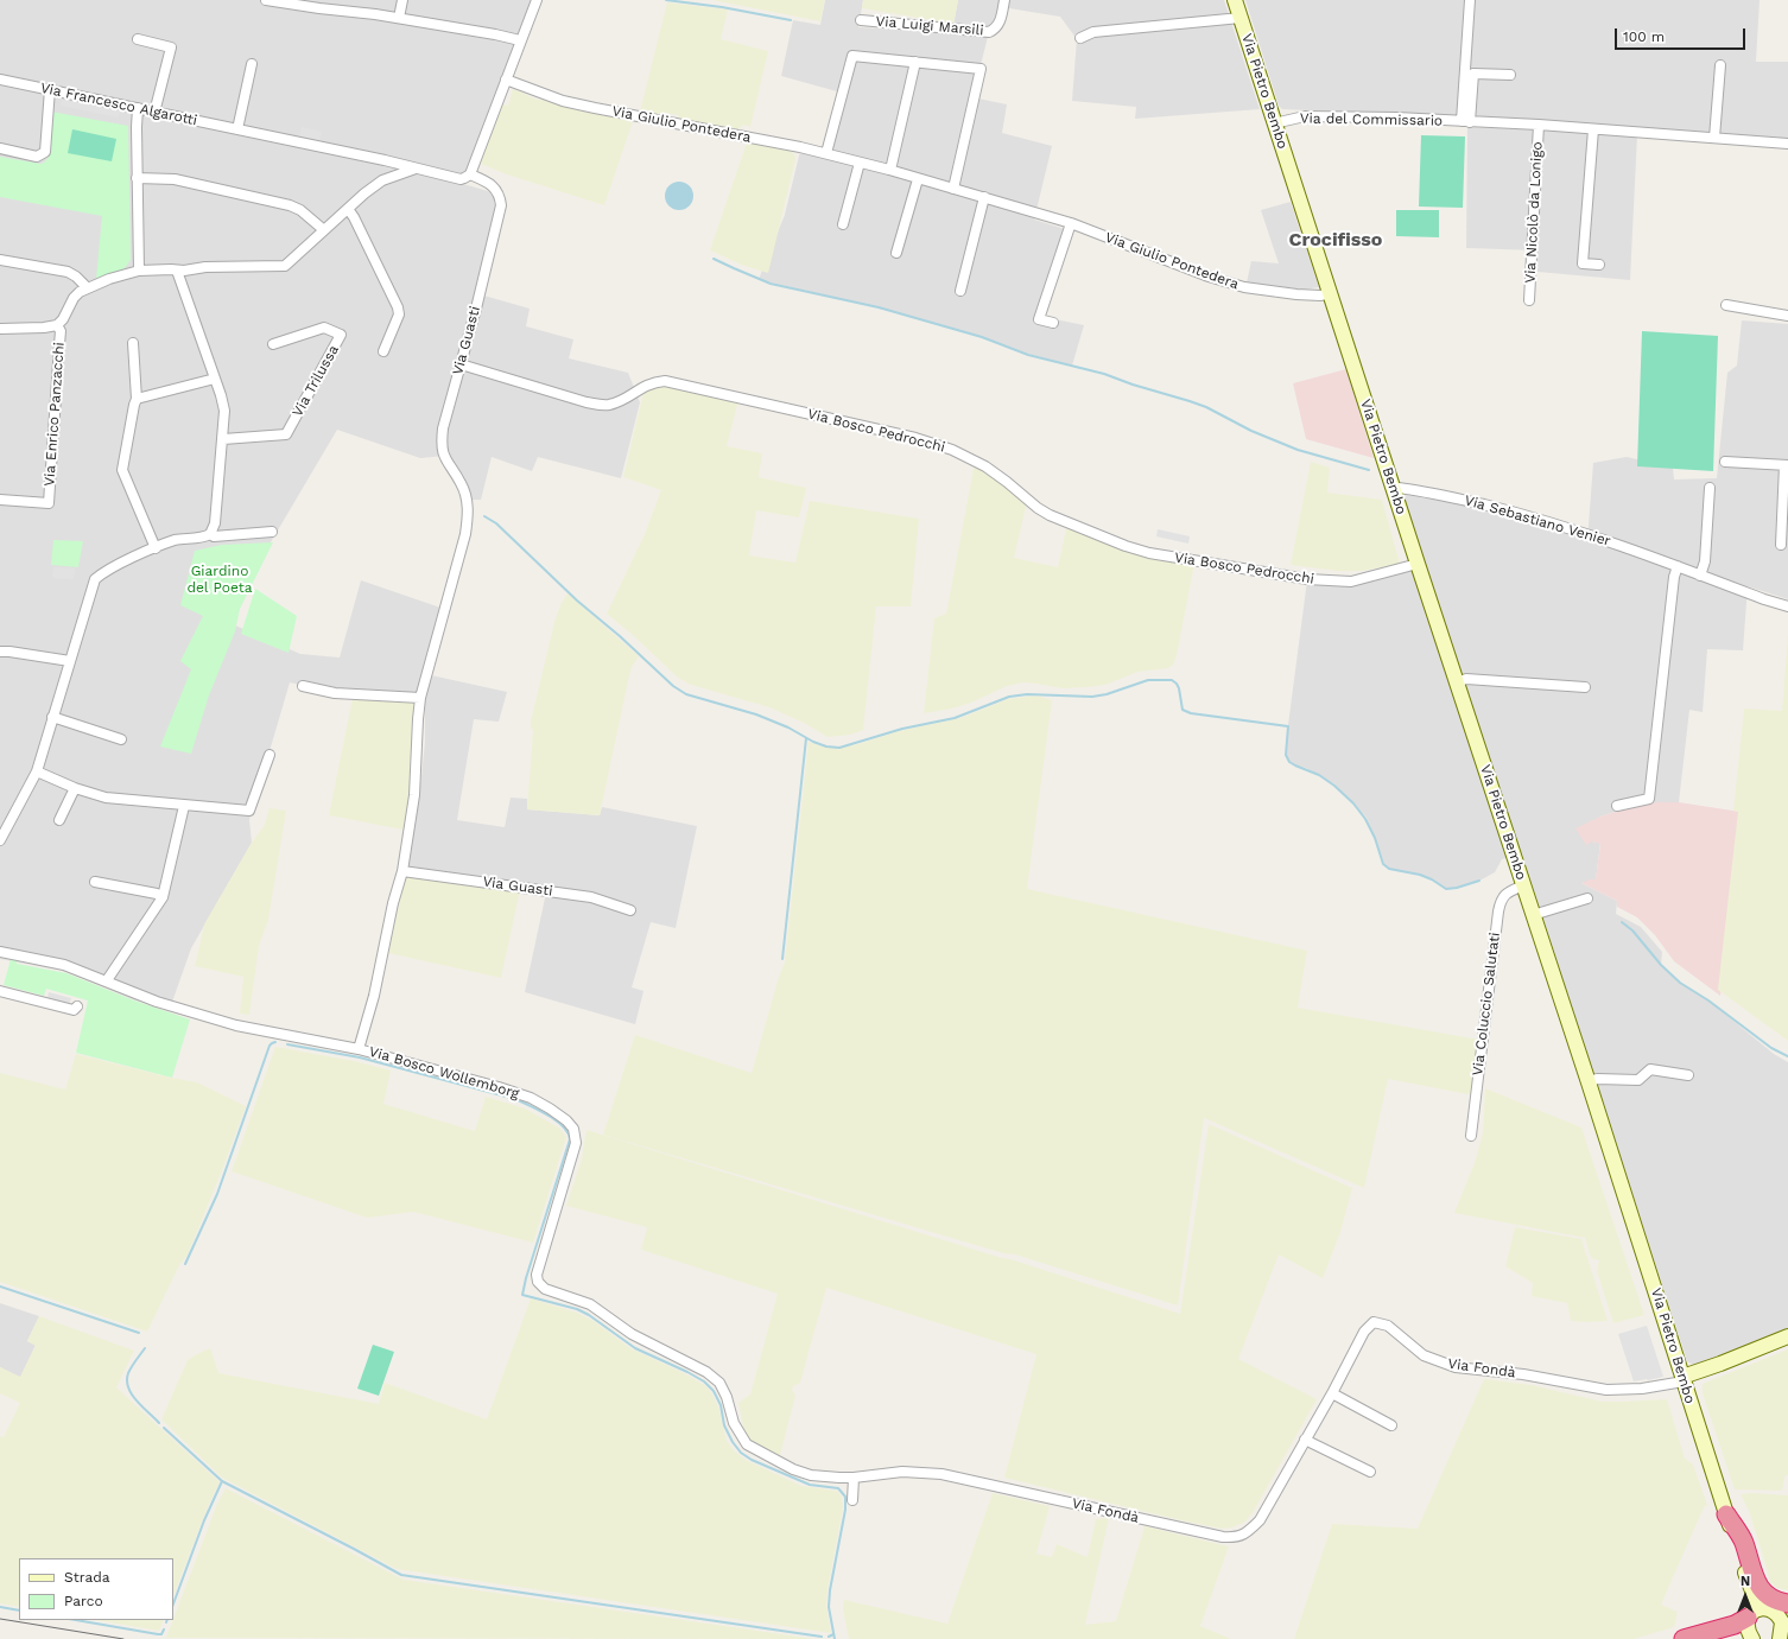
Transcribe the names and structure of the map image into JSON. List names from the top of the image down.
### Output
{
  "streets": {
    "main road": ["Via Pietro Bembo"],
    "street": [
      "Via Luigi Marsili",
      "Via Francesco Algarotti",
      "Via del Commissario",
      "Via Giulio Pontedera",
      "Via Nicolò da Lonigo",
      "Via Guasti",
      "Via Trilussa",
      "Via Enrico Panzacchi",
      "Via Bosco Pedrocchi",
      "Via Sebastiano Venier",
      "Via Coluccio Salutati",
      "Via Bosco Wollemborg",
      "Via Fondà"
    ]
  },
  "crossings": [
    ["Via Pietro Bembo", "Via del Commissario"],
    ["Via Pietro Bembo", "Via Giulio Pontedera"],
    ["Via Pietro Bembo", "Via Bosco Pedrocchi"],
    ["Via Pietro Bembo", "Via Sebastiano Venier"],
    ["Via Pietro Bembo", "Via Coluccio Salutati"],
    ["Via Pietro Bembo", "Via Fondà"],
    ["Via Francesco Algarotti", "Via Guasti"],
    ["Via del Commissario", "Via Nicolò da Lonigo"],
    ["Via Guasti", "Via Bosco Pedrocchi"],
    ["Via Guasti", "Via Bosco Wollemborg"],
    ["Via Bosco Wollemborg", "Via Fondà"]
  ],
  "districts": ["Crocifisso"],
  "parks": ["Giardino del Poeta"],
  "legend": ["Strada", "Parco"],
  "scale_bar": "100 m",
  "north": "top"
}
